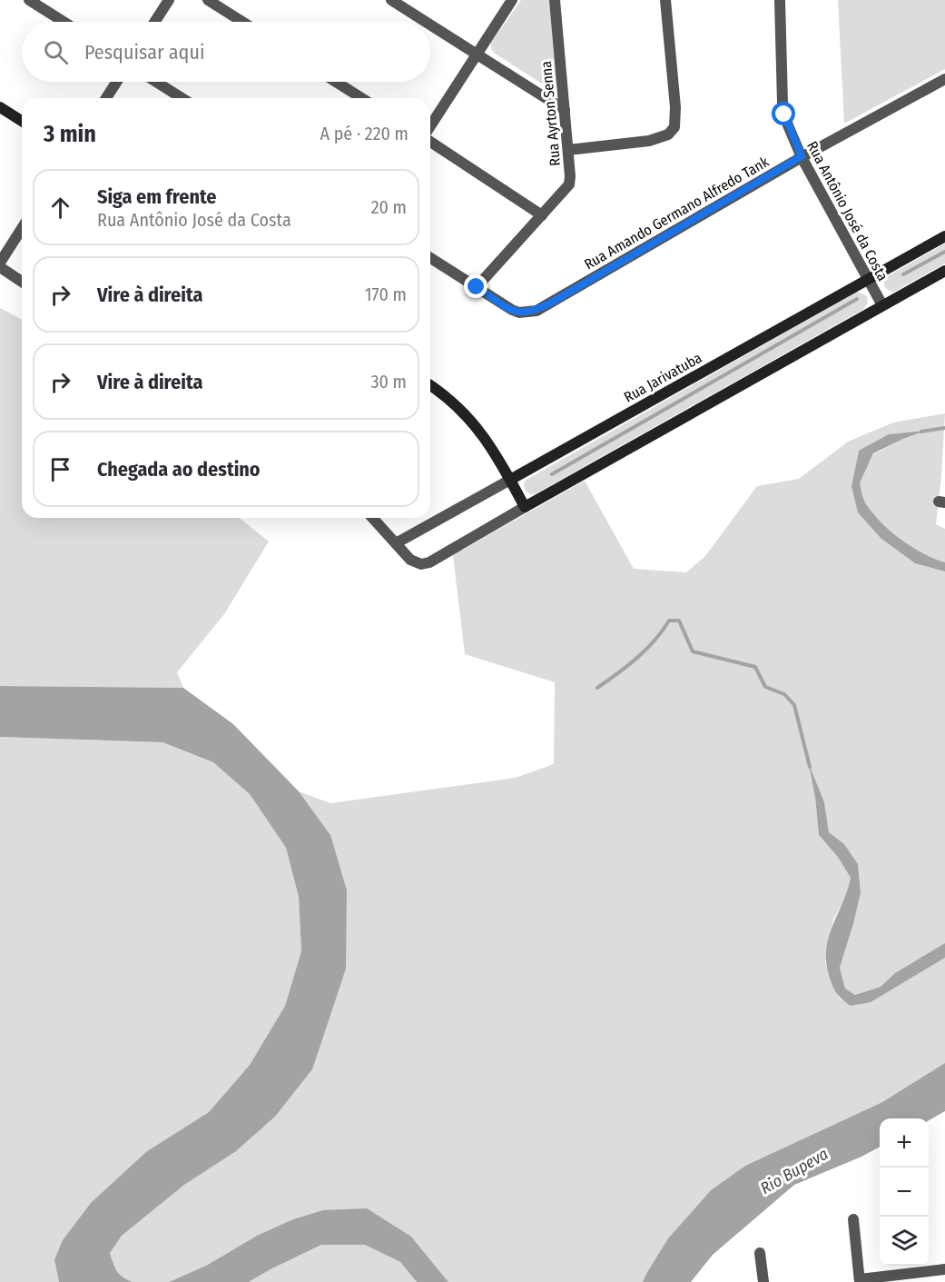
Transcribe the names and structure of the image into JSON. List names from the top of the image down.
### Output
{
  "streets": {
    "street": [
      "Rua Ayrton Senna",
      "Rua Antônio José da Costa",
      "Rua Amando Germano Alfredo Tank",
      "Rua Jarivatuba"
    ]
  },
  "crossings": [
    ["Rua Ayrton Senna", "Rua Amando Germano Alfredo Tank"],
    ["Rua Antônio José da Costa", "Rua Amando Germano Alfredo Tank"],
    ["Rua Antônio José da Costa", "Rua Jarivatuba"]
  ],
  "water": ["Rio Bupeva"],
  "page": {
    "search": "Pesquisar aqui",
    "heading": ["3 min", "A pé · 220 m"],
    "list": [
      ["Siga em frente", "Rua Antônio José da Costa", "20 m"],
      ["Vire à direita", "170 m"],
      ["Vire à direita", "30 m"],
      "Chegada ao destino"
    ],
    "map_buttons": ["+", "−"]
  }
}
